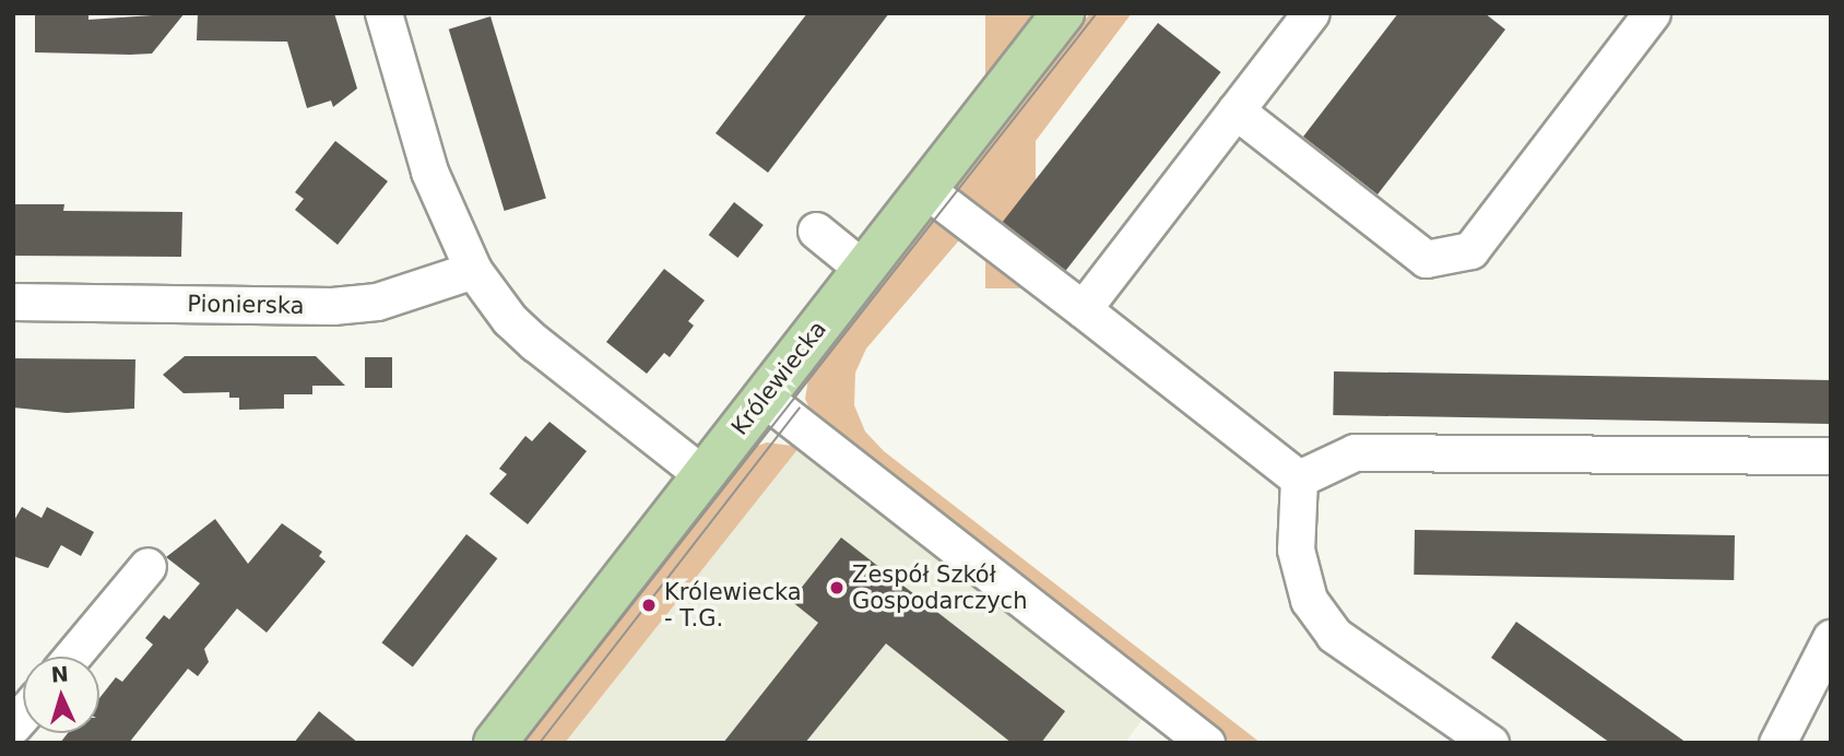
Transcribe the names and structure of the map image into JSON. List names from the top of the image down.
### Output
{
  "streets": {
    "main road": ["Królewiecka"],
    "street": ["Pionierska"]
  },
  "places": ["Zespół Szkół Gospodarczych", "Królewiecka - T.G."],
  "north": "top"
}
